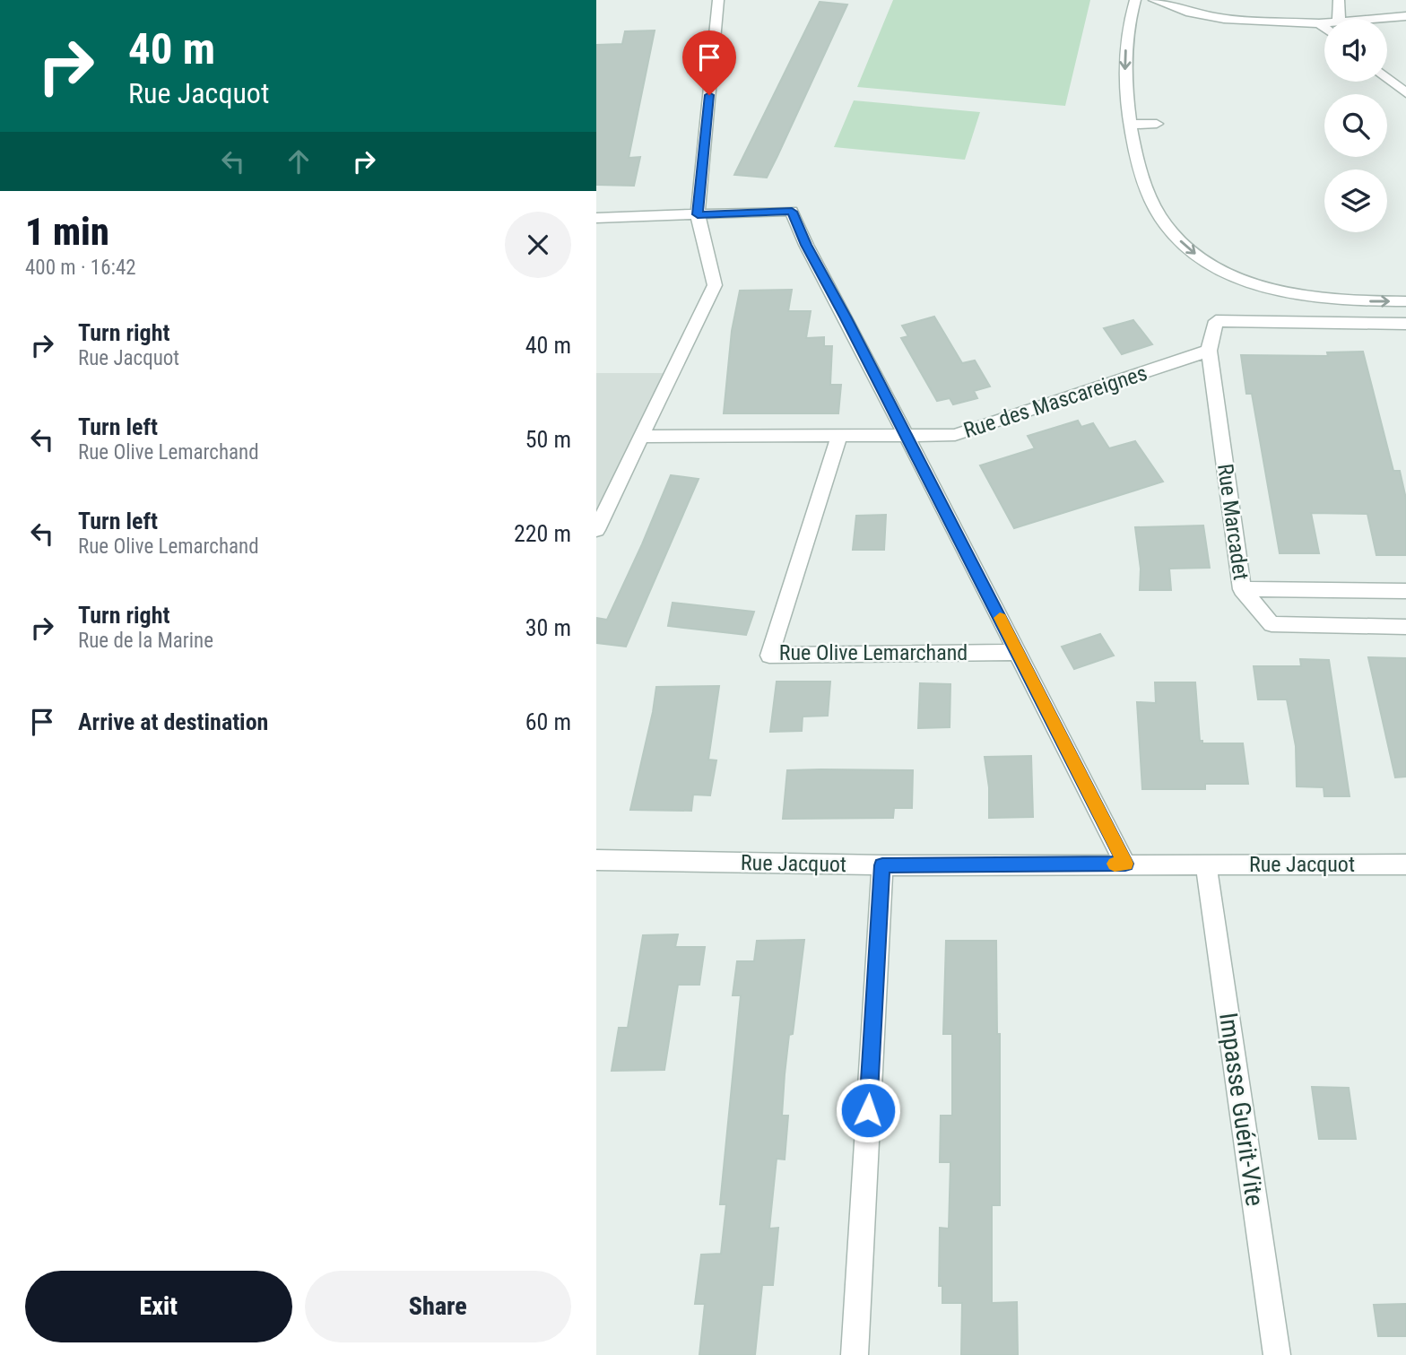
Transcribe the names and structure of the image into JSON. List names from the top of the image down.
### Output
{
  "streets": {
    "street": [
      "Rue des Mascareignes",
      "Rue Marcadet",
      "Rue Olive Lemarchand",
      "Rue Jacquot",
      "Impasse Guérit-Vite"
    ]
  },
  "crossings": [
    ["Rue des Mascareignes", "Rue Marcadet"],
    ["Rue des Mascareignes", "Rue Olive Lemarchand"],
    ["Rue Jacquot", "Impasse Guérit-Vite"]
  ],
  "page": {
    "turn": ["40 m", "Rue Jacquot"],
    "heading": ["1 min", "400 m · 16:42"],
    "list": [
      {
        "name": "Turn right",
        "note": "Rue Jacquot",
        "value": "40 m"
      },
      {
        "name": "Turn left",
        "note": "Rue Olive Lemarchand",
        "value": "50 m"
      },
      {
        "name": "Turn left",
        "note": "Rue Olive Lemarchand",
        "value": "220 m"
      },
      {
        "name": "Turn right",
        "note": "Rue de la Marine",
        "value": "30 m"
      },
      {
        "name": "Arrive at destination",
        "value": "60 m"
      }
    ],
    "buttons": ["Exit", "Share"]
  }
}
